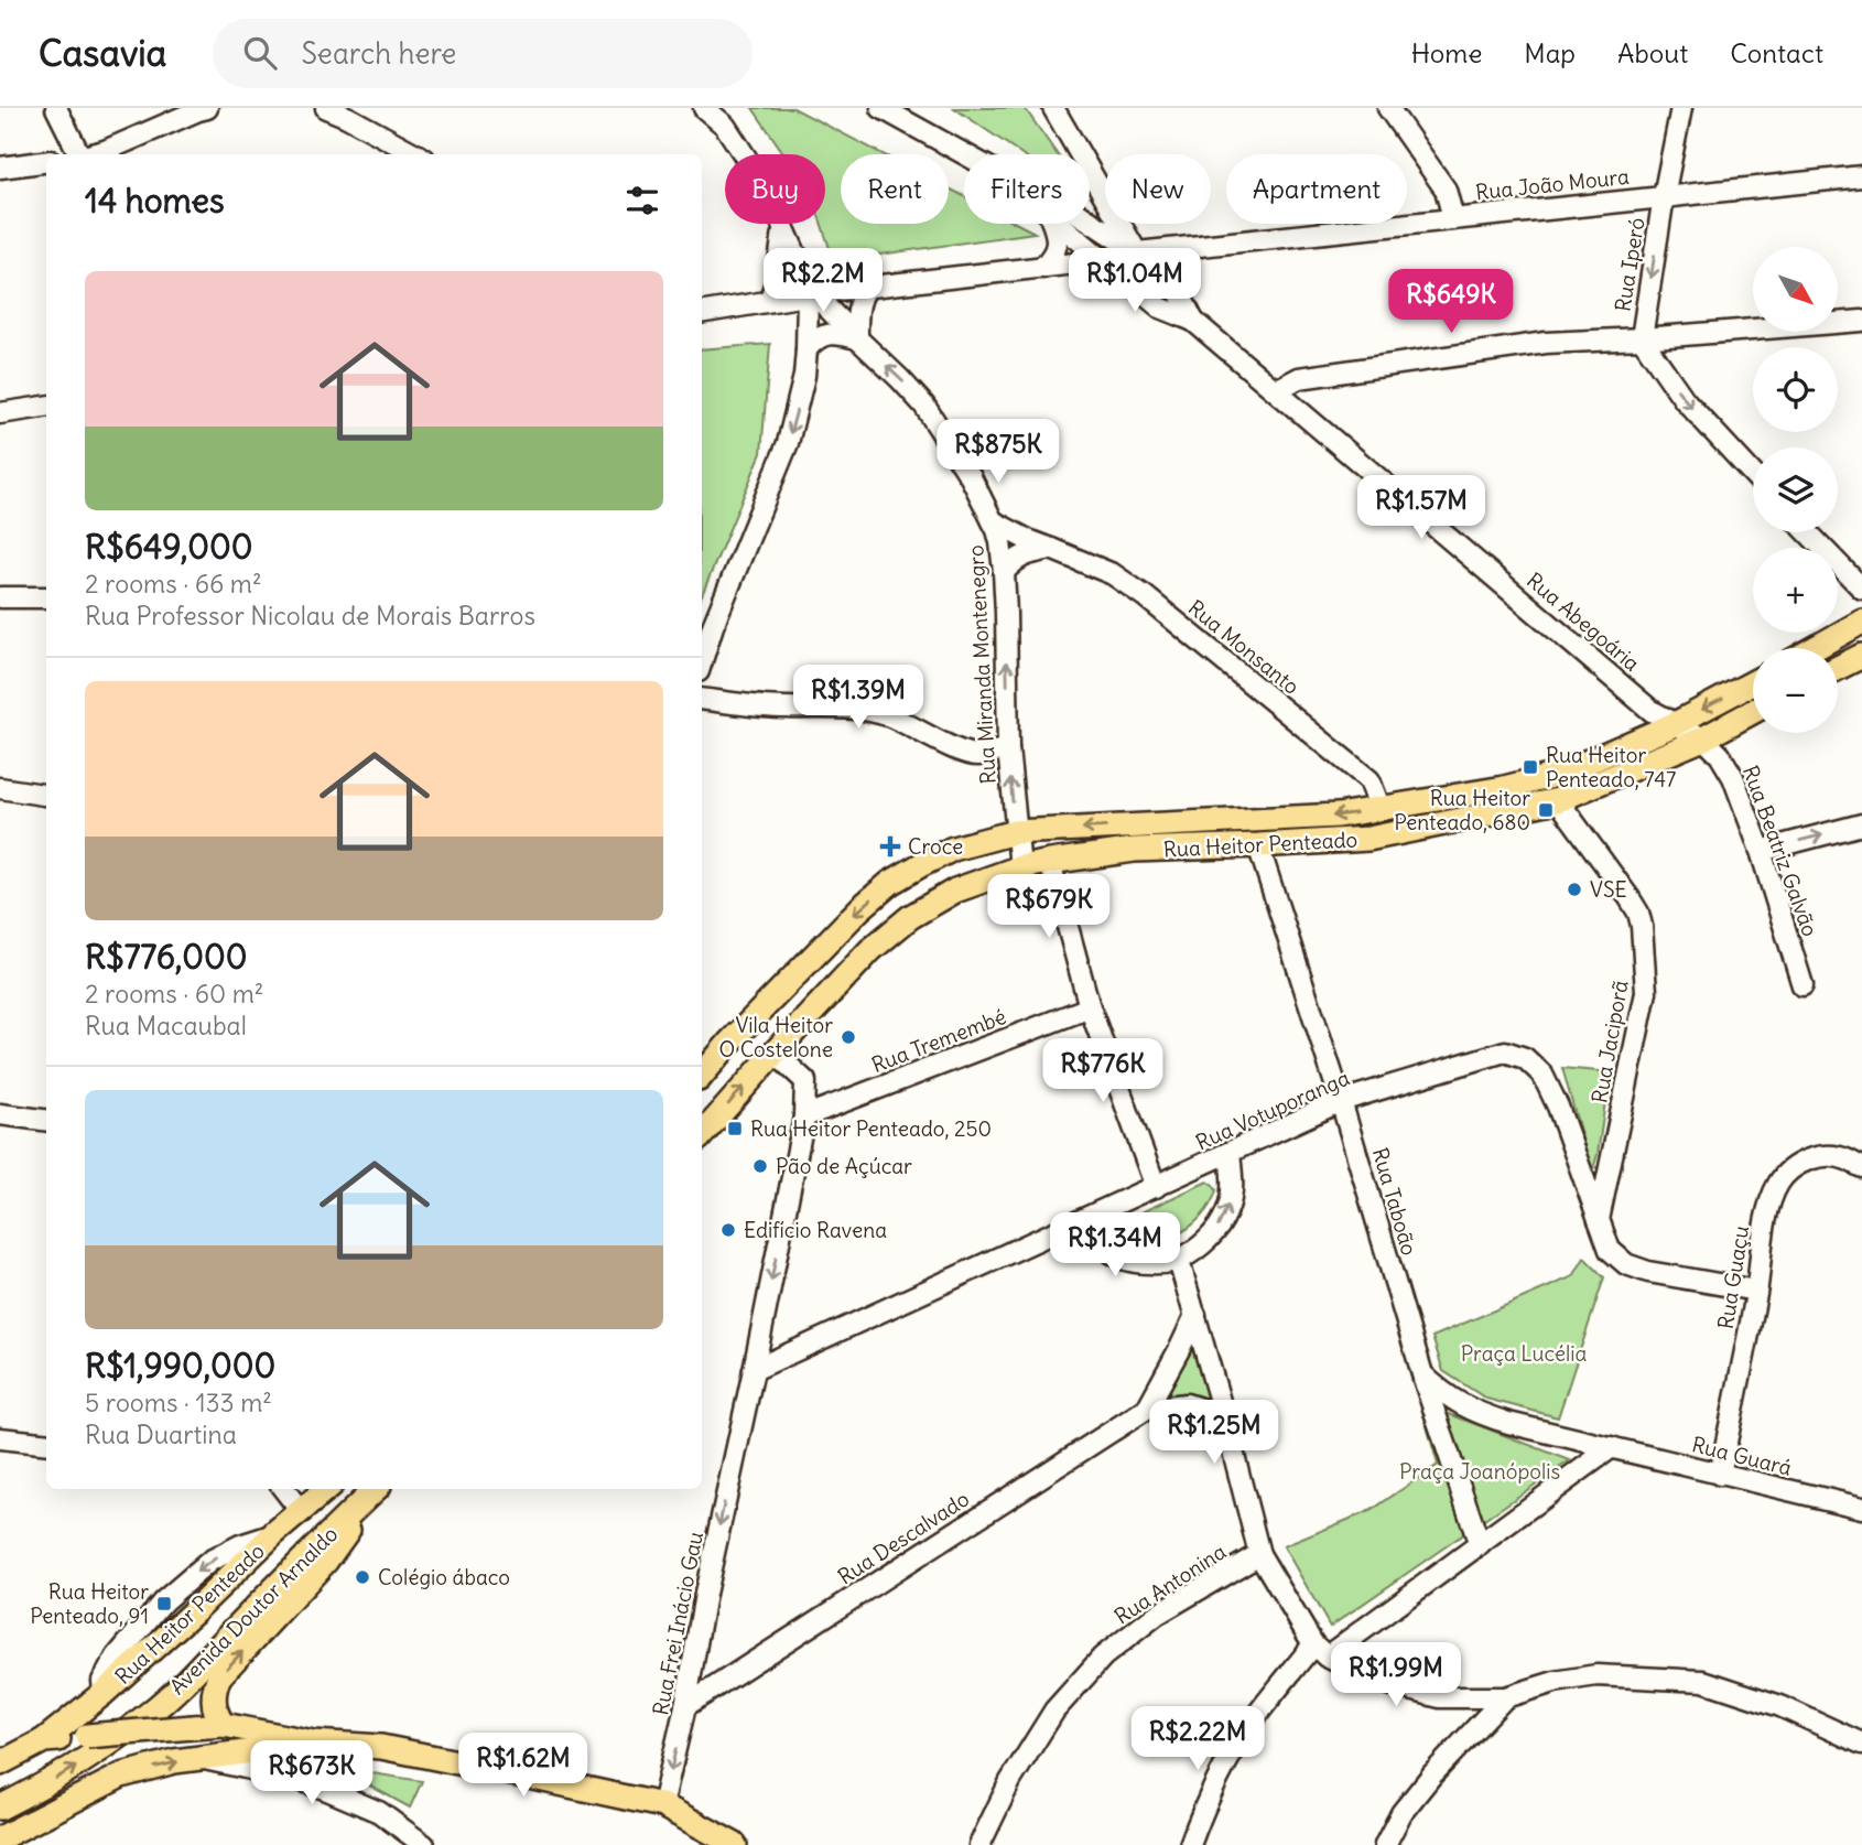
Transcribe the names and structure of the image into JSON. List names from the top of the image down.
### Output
{
  "streets": {
    "main road": ["Rua Heitor Penteado", "Avenida Doutor Arnaldo"],
    "street": [
      "Rua João Moura",
      "Rua Iperó",
      "Rua Abegoária",
      "Rua Monsanto",
      "Rua Miranda Montenegro",
      "Rua Beatriz Galvão",
      "Rua Tremembé",
      "Rua Jaciporã",
      "Rua Votuporanga",
      "Rua Taboão",
      "Rua Guaçu",
      "Rua Guará",
      "Rua Descalvado",
      "Rua Antonina",
      "Rua Frei Inácio Gau"
    ]
  },
  "crossings": [
    ["Rua João Moura", "Rua Iperó"],
    ["Rua João Moura", "Rua Abegoária"],
    ["Rua João Moura", "Rua Miranda Montenegro"],
    ["Rua Abegoária", "Rua Heitor Penteado"],
    ["Rua Abegoária", "Rua Beatriz Galvão"],
    ["Rua Monsanto", "Rua Miranda Montenegro"],
    ["Rua Monsanto", "Rua Heitor Penteado"],
    ["Rua Miranda Montenegro", "Rua Heitor Penteado"],
    ["Rua Heitor Penteado", "Rua Beatriz Galvão"],
    ["Rua Heitor Penteado", "Rua Jaciporã"],
    ["Rua Heitor Penteado", "Rua Taboão"],
    ["Rua Heitor Penteado", "Avenida Doutor Arnaldo"],
    ["Rua Heitor Penteado", "Rua Frei Inácio Gau"],
    ["Rua Tremembé", "Rua Frei Inácio Gau"],
    ["Rua Jaciporã", "Rua Votuporanga"],
    ["Rua Votuporanga", "Rua Taboão"],
    ["Rua Votuporanga", "Rua Guaçu"],
    ["Rua Votuporanga", "Rua Frei Inácio Gau"],
    ["Rua Guaçu", "Rua Guará"],
    ["Rua Descalvado", "Rua Frei Inácio Gau"],
    ["Avenida Doutor Arnaldo", "Rua Frei Inácio Gau"]
  ],
  "one_way": [
    "Rua Iperó",
    "Rua Miranda Montenegro",
    "Avenida Doutor Arnaldo",
    "Rua Frei Inácio Gau"
  ],
  "parks": ["Praça Lucélia", "Praça Joanópolis"],
  "places": {
    "transit": [
      "Rua Heitor Penteado, 747",
      "Rua Heitor Penteado, 680",
      "Rua Heitor Penteado, 250",
      "Rua Heitor Penteado, 91"
    ],
    "health": ["Croce"],
    "other": [
      "VSE",
      "Vila Heitor O Costelone",
      "Pão de Açúcar",
      "Edifício Ravena",
      "Colégio ábaco"
    ]
  },
  "north": "bottom right",
  "page": {
    "header": "Casavia",
    "search": "Search here",
    "nav": [
      "Home",
      "Map",
      "About",
      "Contact"
    ],
    "chip": [
      "Buy",
      "Rent",
      "Filters",
      "New",
      "Apartment"
    ],
    "heading": "14 homes",
    "map_buttons": ["+", "−"],
    "list": [
      {
        "name": "R$649,000",
        "note": "2 rooms · 66 m² · Rua Professor Nicolau de Morais Barros"
      },
      {
        "name": "R$776,000",
        "note": "2 rooms · 60 m² · Rua Macaubal"
      },
      {
        "name": "R$1,990,000",
        "note": "5 rooms · 133 m² · Rua Duartina"
      }
    ],
    "price": [
      "R$2.2M",
      "R$1.04M",
      "R$649K",
      "R$875K",
      "R$1.57M",
      "R$1.39M",
      "R$679K",
      "R$776K",
      "R$1.34M",
      "R$1.25M",
      "R$1.99M",
      "R$2.22M",
      "R$1.62M",
      "R$673K"
    ]
  }
}
